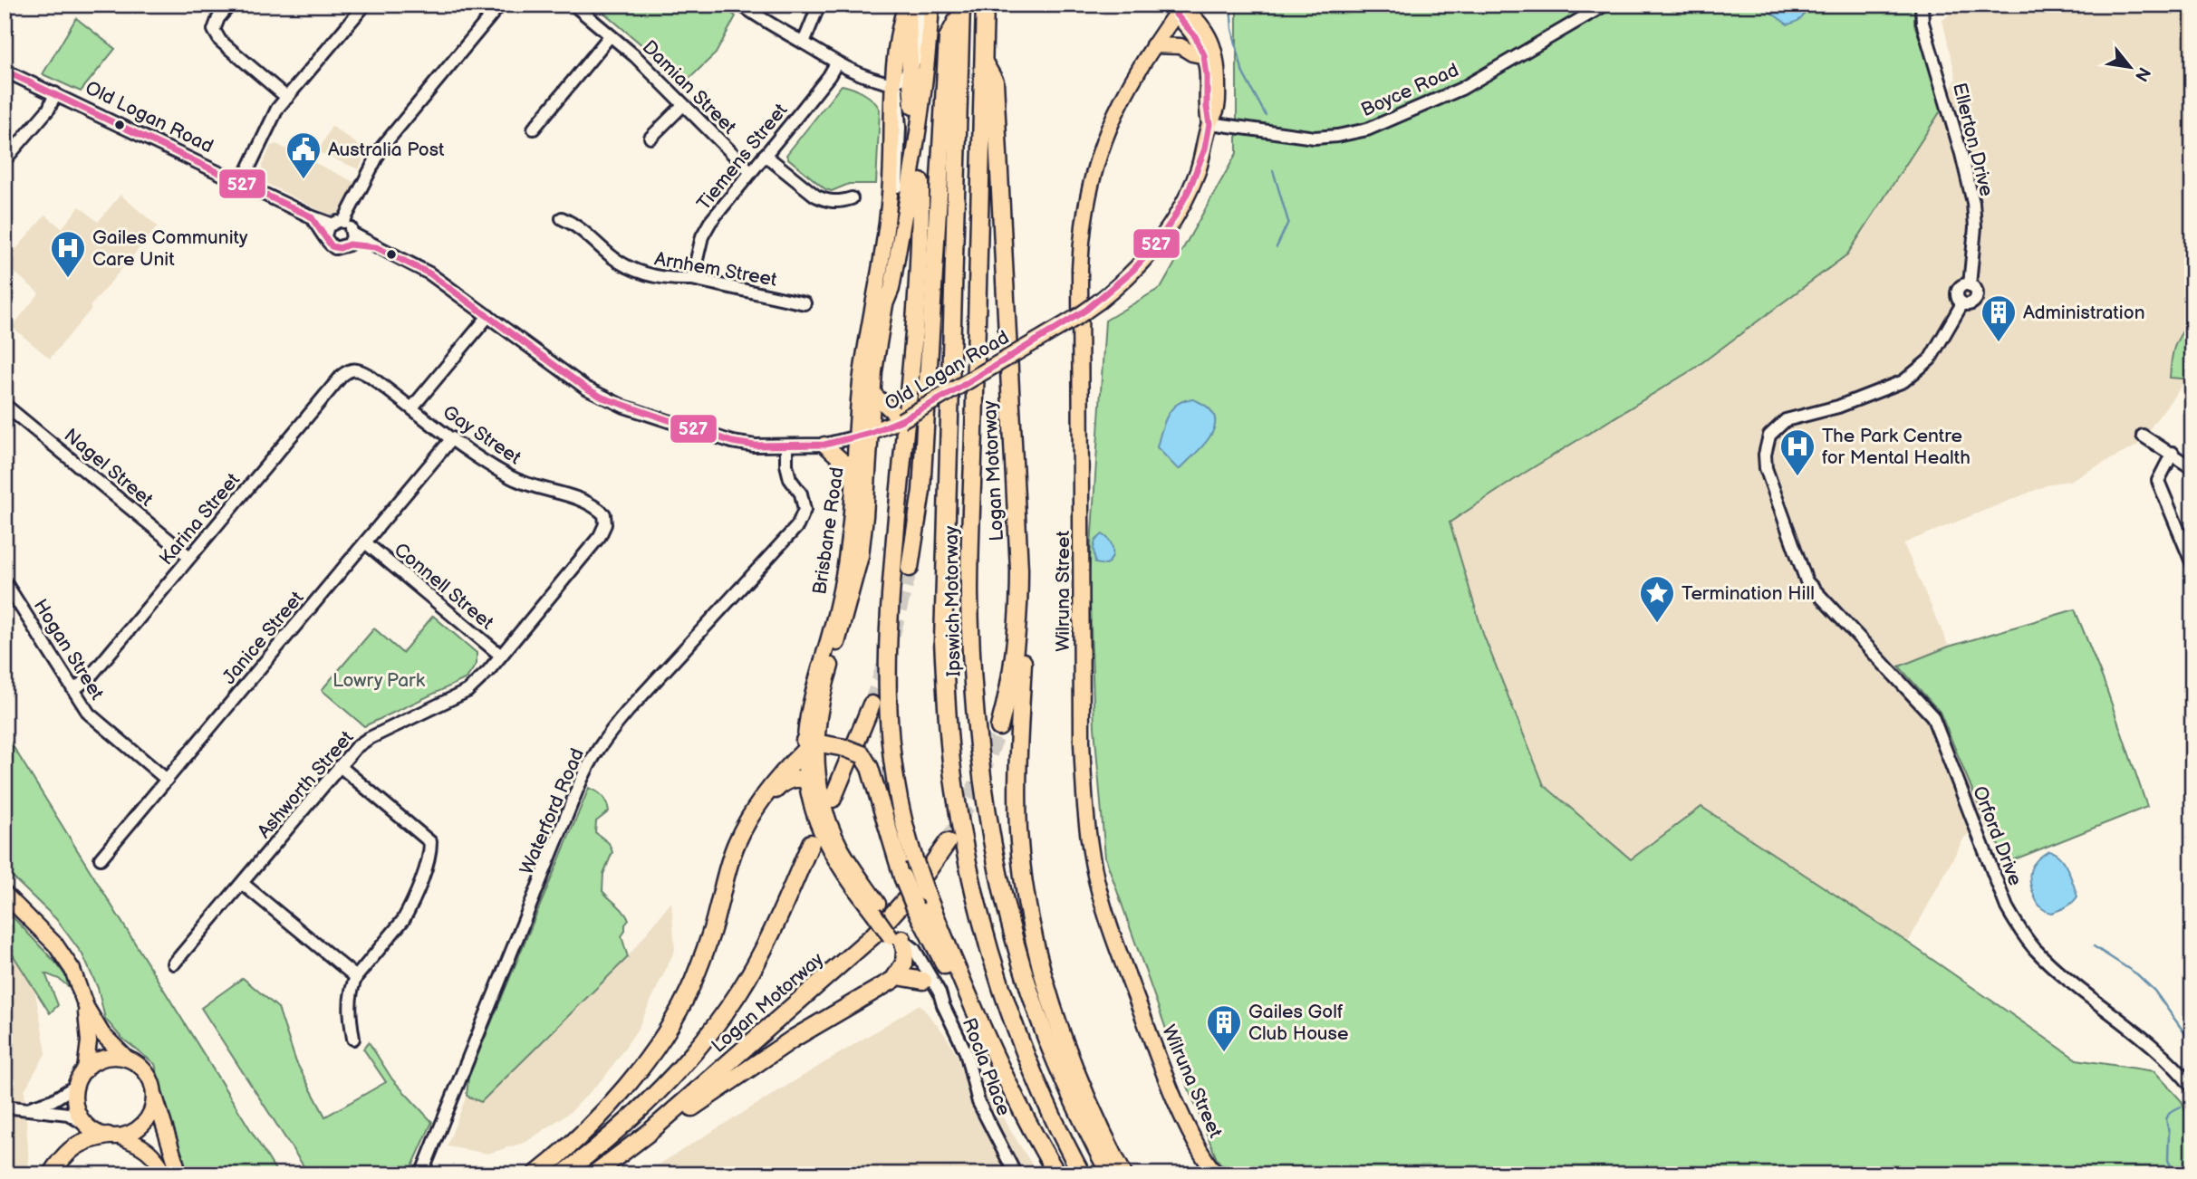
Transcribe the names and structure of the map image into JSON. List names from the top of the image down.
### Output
{
  "streets": {
    "highway": ["Logan Motorway", "Ipswich Motorway"],
    "main road": ["Old Logan Road", "Brisbane Road", "Wilruna Street"],
    "street": [
      "Damian Street",
      "Boyce Road",
      "Ellerton Drive",
      "Tiemens Street",
      "Arnhem Street",
      "Gay Street",
      "Nagel Street",
      "Karina Street",
      "Connell Street",
      "Janice Street",
      "Hogan Street",
      "Ashworth Street",
      "Waterford Road",
      "Orford Drive",
      "Rocla Place"
    ]
  },
  "crossings": [
    ["Damian Street", "Tiemens Street"],
    ["Boyce Road", "Old Logan Road"],
    ["Old Logan Road", "Brisbane Road"],
    ["Old Logan Road", "Wilruna Street"],
    ["Old Logan Road", "Waterford Road"],
    ["Ellerton Drive", "Orford Drive"],
    ["Tiemens Street", "Arnhem Street"],
    ["Gay Street", "Karina Street"],
    ["Gay Street", "Janice Street"],
    ["Gay Street", "Ashworth Street"],
    ["Nagel Street", "Karina Street"],
    ["Logan Motorway", "Ipswich Motorway"],
    ["Karina Street", "Hogan Street"],
    ["Brisbane Road", "Rocla Place"],
    ["Connell Street", "Janice Street"],
    ["Connell Street", "Ashworth Street"],
    ["Janice Street", "Hogan Street"]
  ],
  "parks": ["Lowry Park"],
  "places": {
    "public building": ["Australia Post"],
    "hospital": ["Gailes Community Care Unit", "The Park Centre for Mental Health"],
    "building": ["Administration", "Gailes Golf Club House"],
    "place": ["Termination Hill"]
  },
  "lines": ["transit line 527"],
  "north": "bottom right"
}
